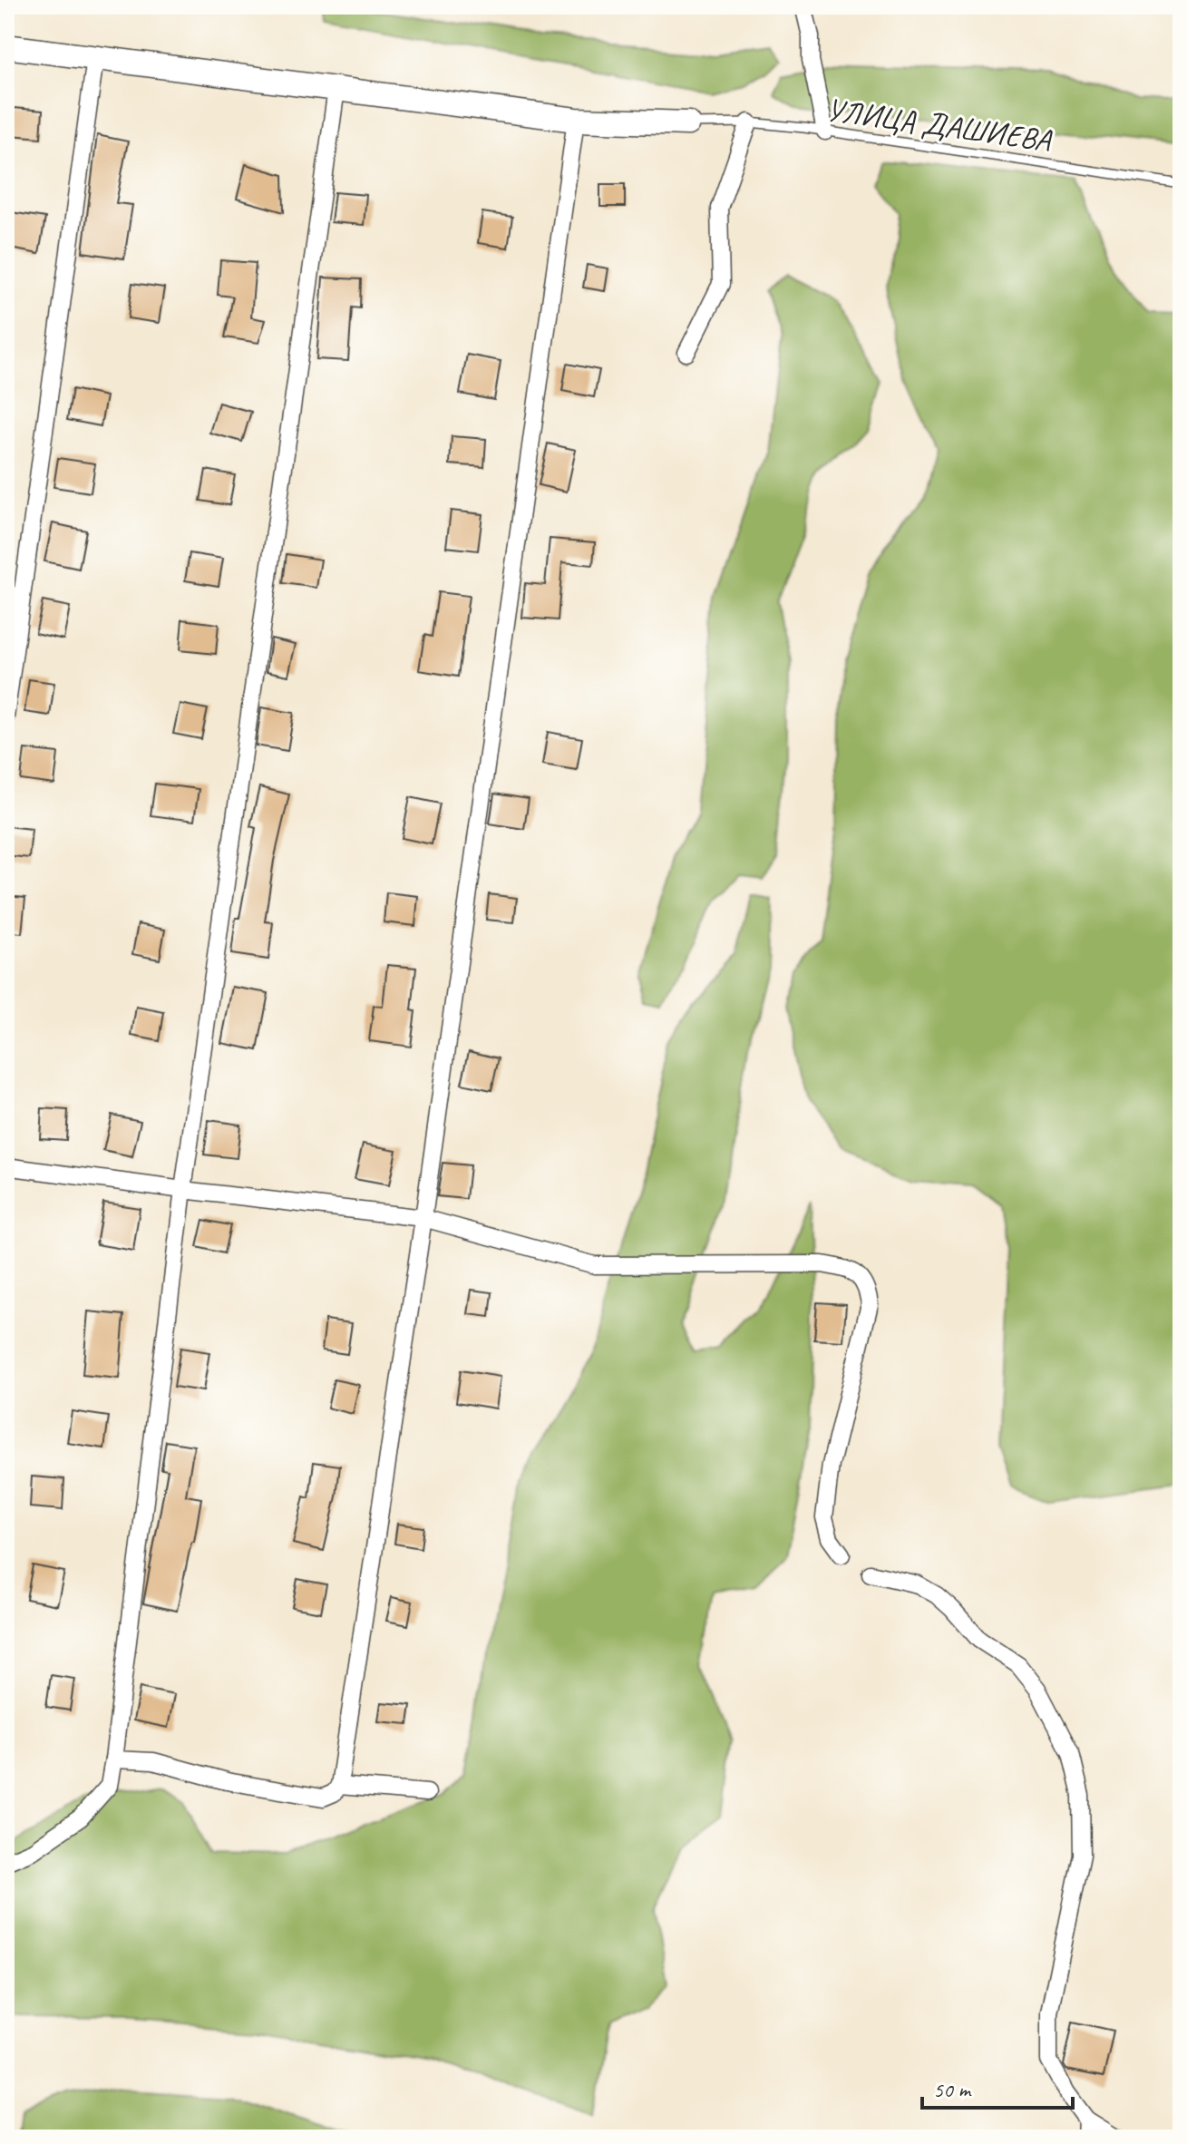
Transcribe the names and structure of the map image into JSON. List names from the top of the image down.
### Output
{
  "streets": {
    "lane": ["УЛИЦА ДАШИЕВА"]
  },
  "scale_bar": "50 m"
}
